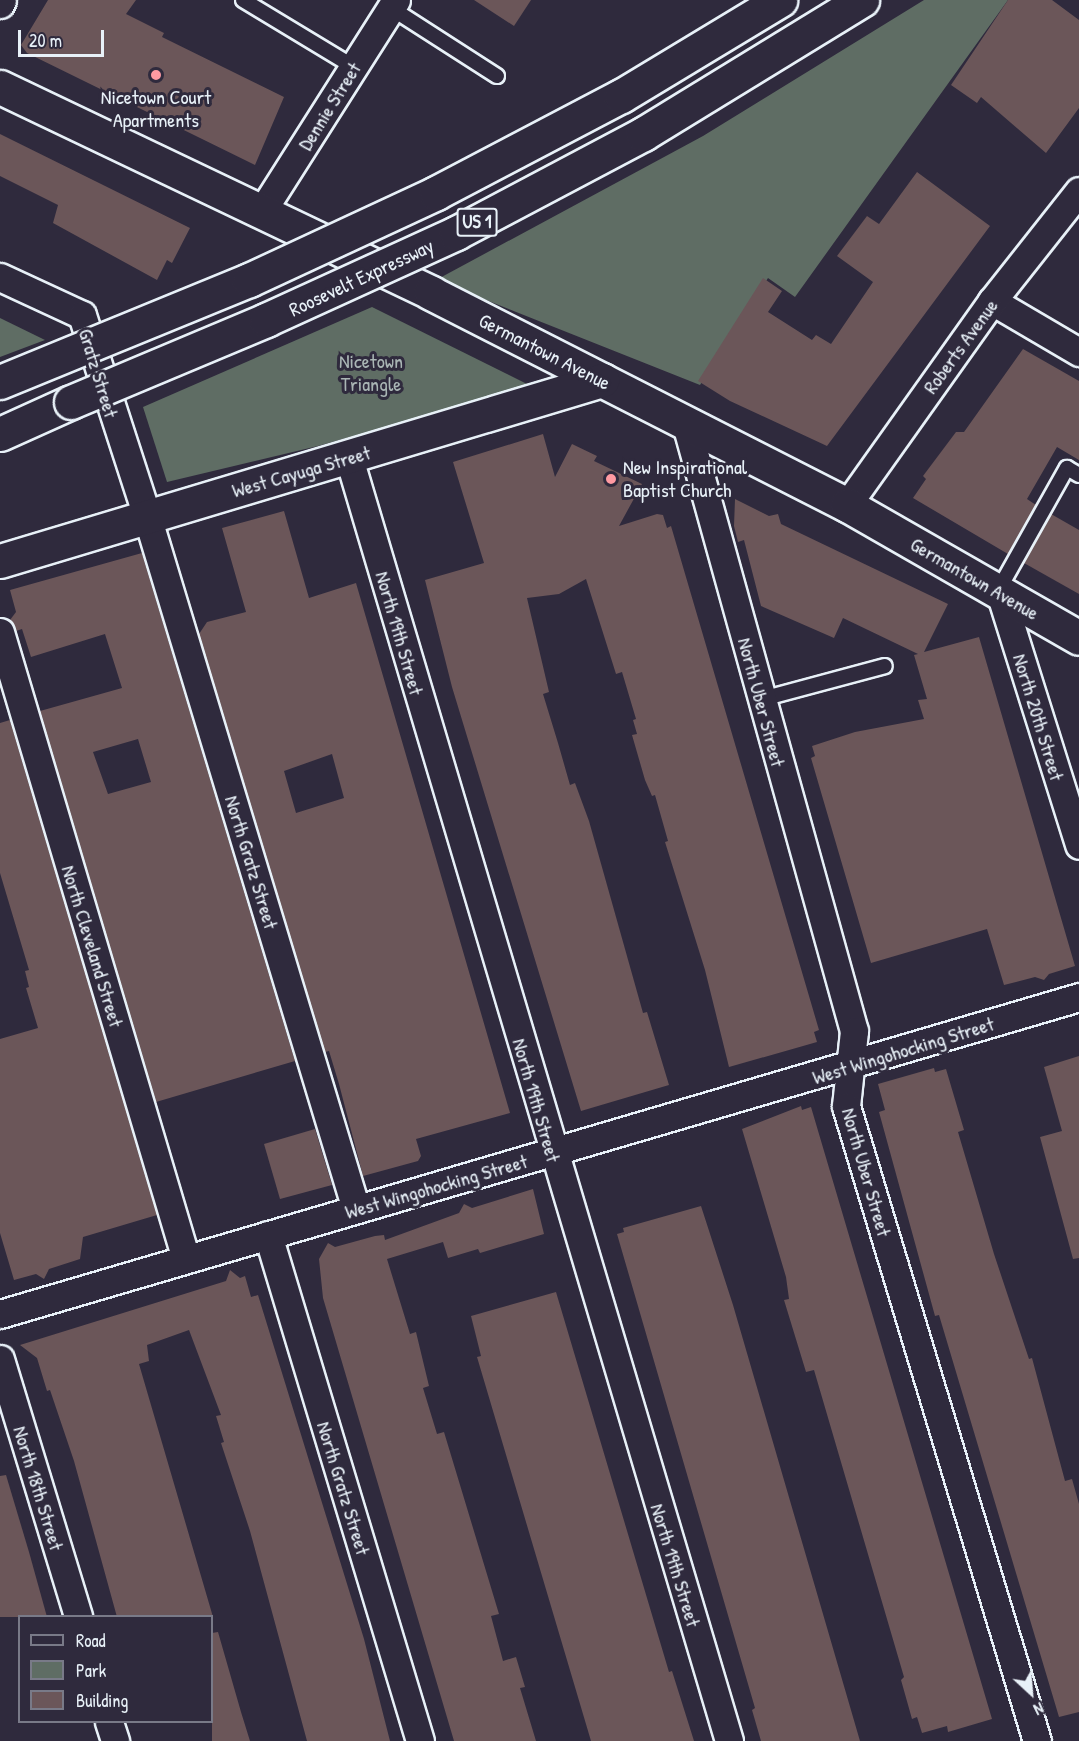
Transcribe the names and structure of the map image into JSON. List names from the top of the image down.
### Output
{
  "streets": {
    "main road": [
      "US 1",
      "Roosevelt Expressway",
      "Germantown Avenue",
      "West Cayuga Street"
    ],
    "street": [
      "Dennie Street",
      "Roberts Avenue",
      "Gratz Street",
      "North 19th Street",
      "North Uber Street",
      "North 20th Street",
      "North Gratz Street",
      "North Cleveland Street",
      "West Wingohocking Street",
      "North 18th Street"
    ]
  },
  "crossings": [
    ["Dennie Street", "Germantown Avenue"],
    ["Roberts Avenue", "Germantown Avenue"],
    ["Germantown Avenue", "West Cayuga Street"],
    ["Germantown Avenue", "North Uber Street"],
    ["Germantown Avenue", "North 20th Street"],
    ["Gratz Street", "West Cayuga Street"],
    ["Gratz Street", "North Gratz Street"],
    ["West Cayuga Street", "North 19th Street"],
    ["West Cayuga Street", "North Gratz Street"],
    ["North 19th Street", "West Wingohocking Street"],
    ["North Uber Street", "West Wingohocking Street"],
    ["North Gratz Street", "West Wingohocking Street"],
    ["North Cleveland Street", "West Wingohocking Street"]
  ],
  "parks": ["Nicetown Triangle"],
  "places": ["Nicetown Court Apartments", "New Inspirational Baptist Church"],
  "legend": ["Road", "Park", "Building"],
  "scale_bar": "20 m",
  "north": "bottom right"
}
